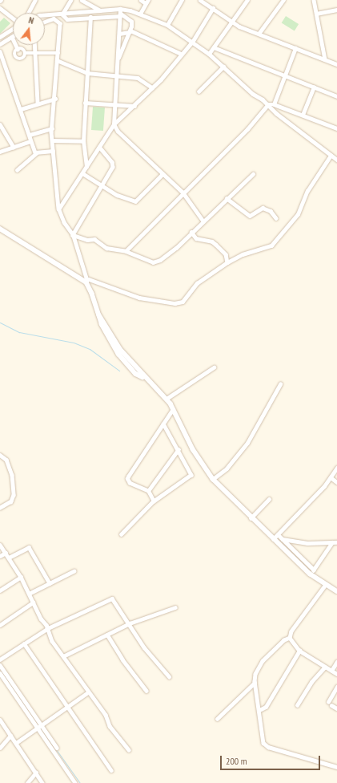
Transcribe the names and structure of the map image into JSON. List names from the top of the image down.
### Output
{
  "scale_bar": "200 m",
  "north": "top"
}
